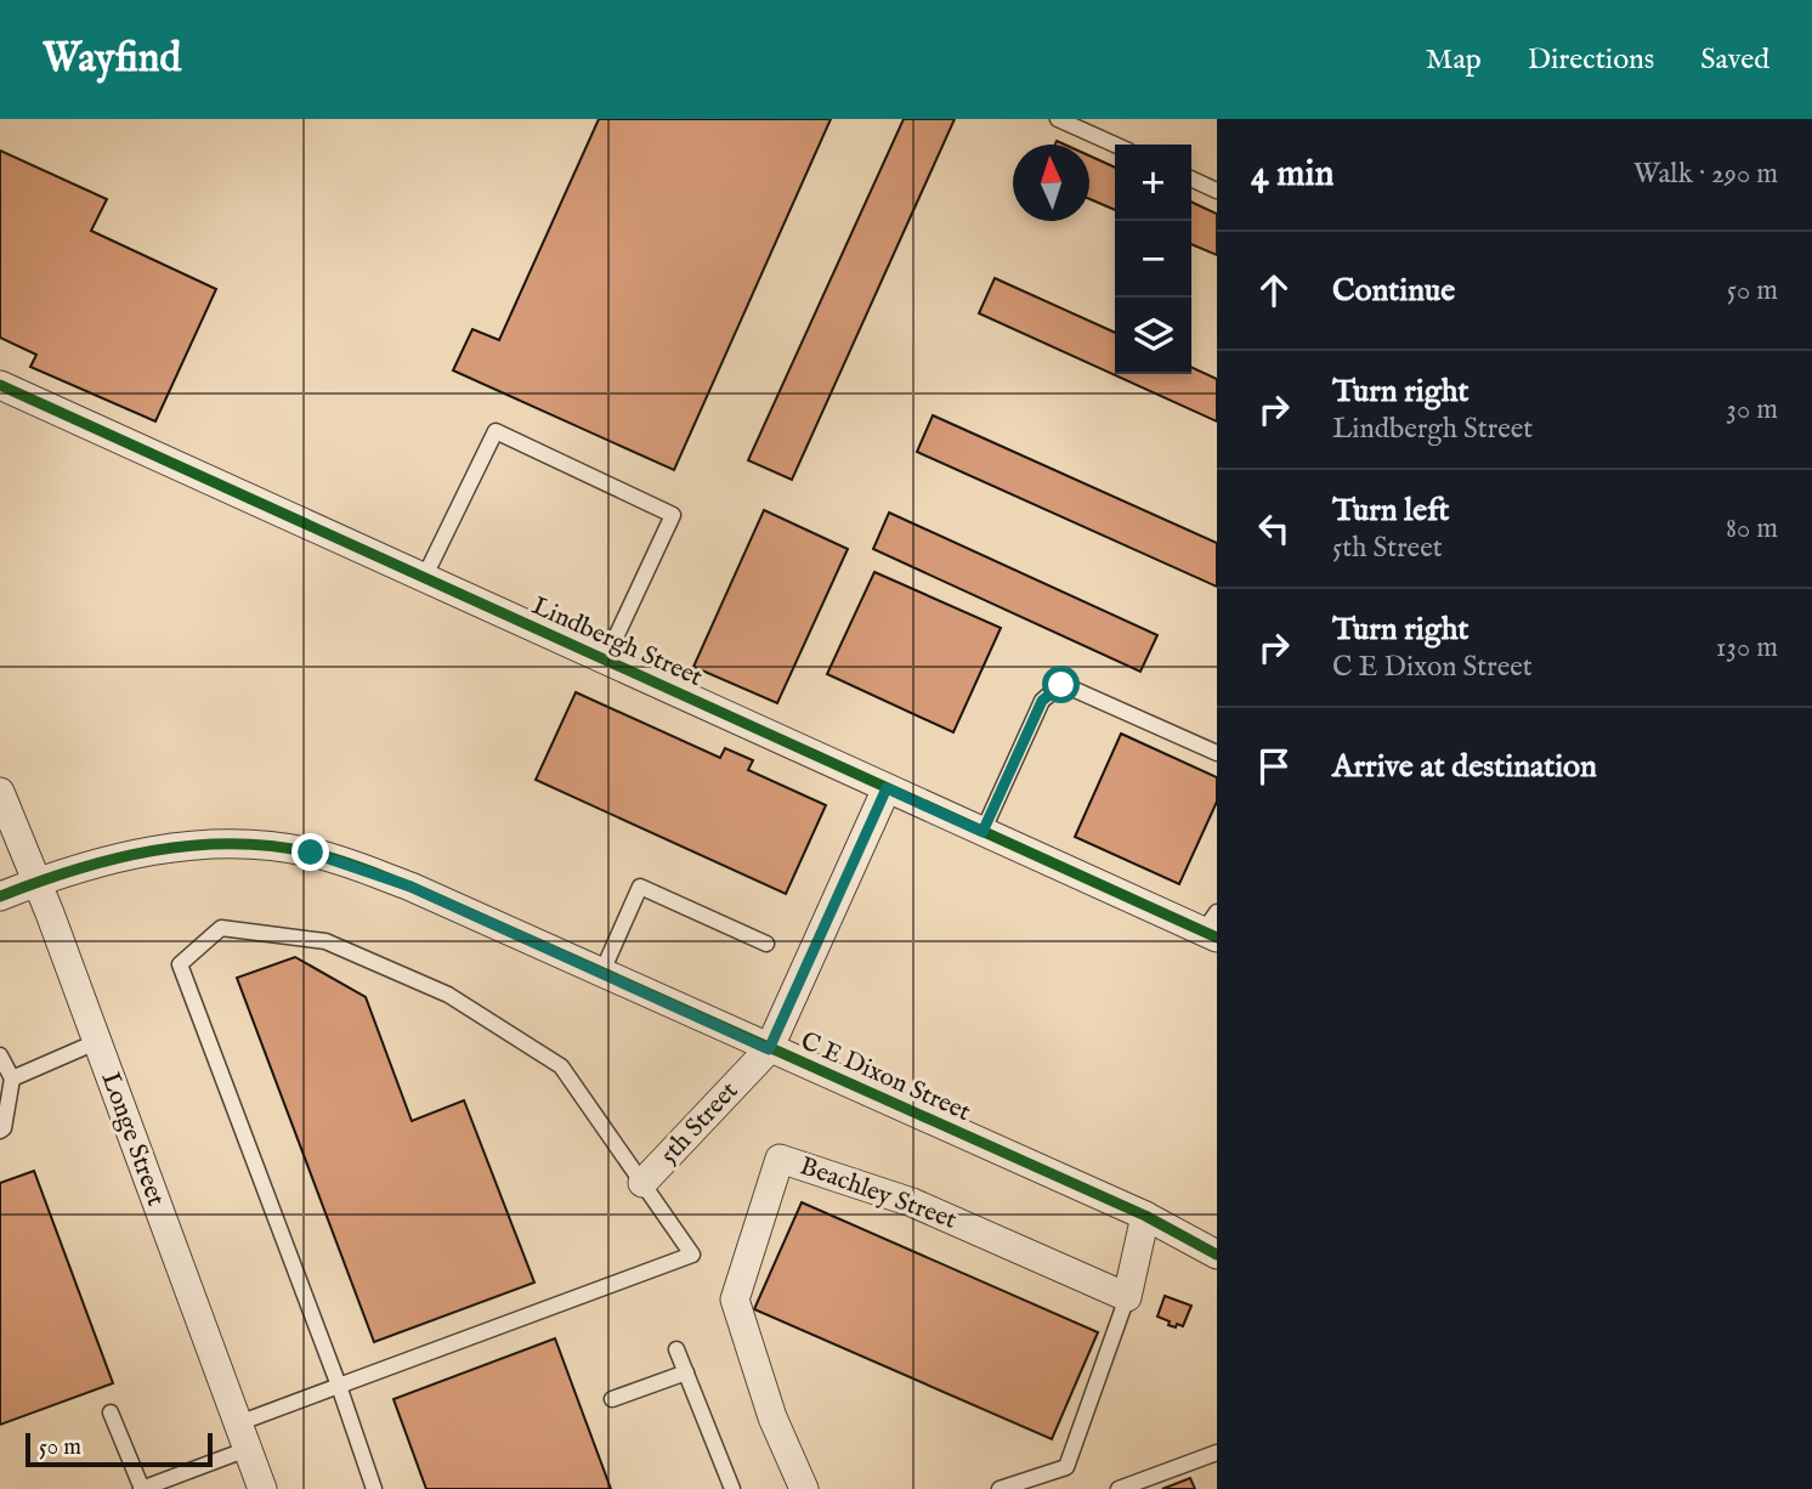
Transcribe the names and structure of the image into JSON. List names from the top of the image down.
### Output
{
  "streets": {
    "street": [
      "Lindbergh Street",
      "C E Dixon Street",
      "5th Street",
      "Longe Street",
      "Beachley Street"
    ]
  },
  "crossings": [
    ["Lindbergh Street", "5th Street"],
    ["C E Dixon Street", "5th Street"],
    ["C E Dixon Street", "Longe Street"]
  ],
  "scale_bar": "50 m",
  "north": "top",
  "page": {
    "header": "Wayfind",
    "nav": ["Map", "Directions", "Saved"],
    "heading": ["4 min", "Walk · 290 m"],
    "map_buttons": ["+", "−"],
    "list": [
      ["Continue", "50 m"],
      ["Turn right", "Lindbergh Street", "30 m"],
      ["Turn left", "5th Street", "80 m"],
      ["Turn right", "C E Dixon Street", "130 m"],
      "Arrive at destination"
    ],
    "scale": "50 m"
  }
}
